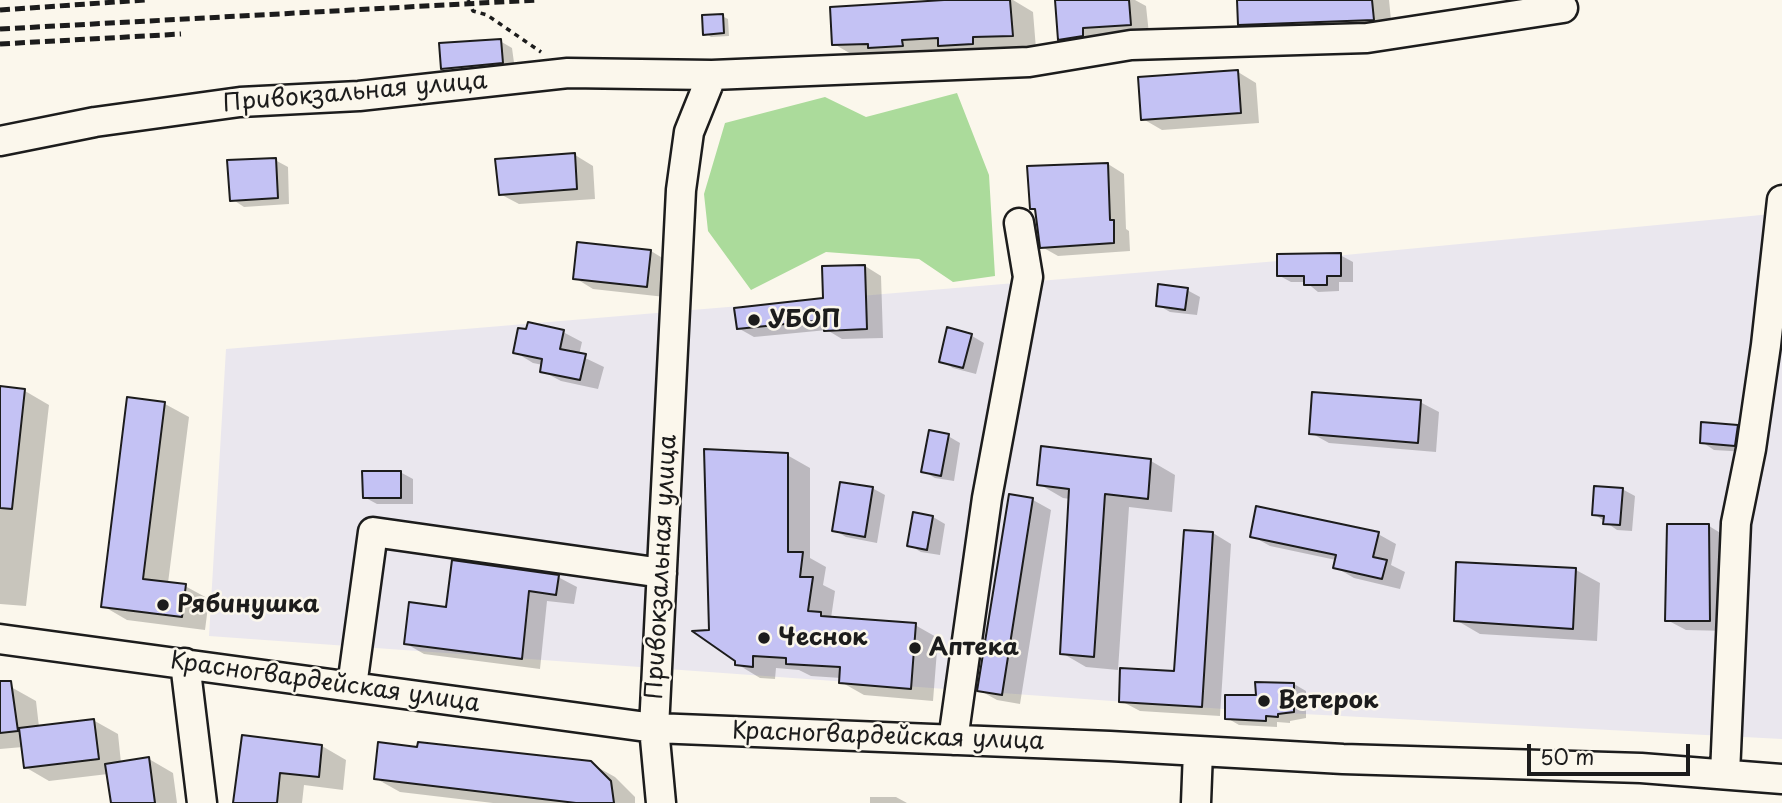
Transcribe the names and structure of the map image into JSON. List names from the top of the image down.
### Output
{
  "streets": {
    "street": ["Привокзальная улица", "Красногвардейская улица"]
  },
  "crossings": [
    ["Привокзальная улица", "Красногвардейская улица"]
  ],
  "places": [
    "УБОП",
    "Рябинушка",
    "Чеснок",
    "Аптека",
    "Ветерок"
  ],
  "scale_bar": "50 m"
}
